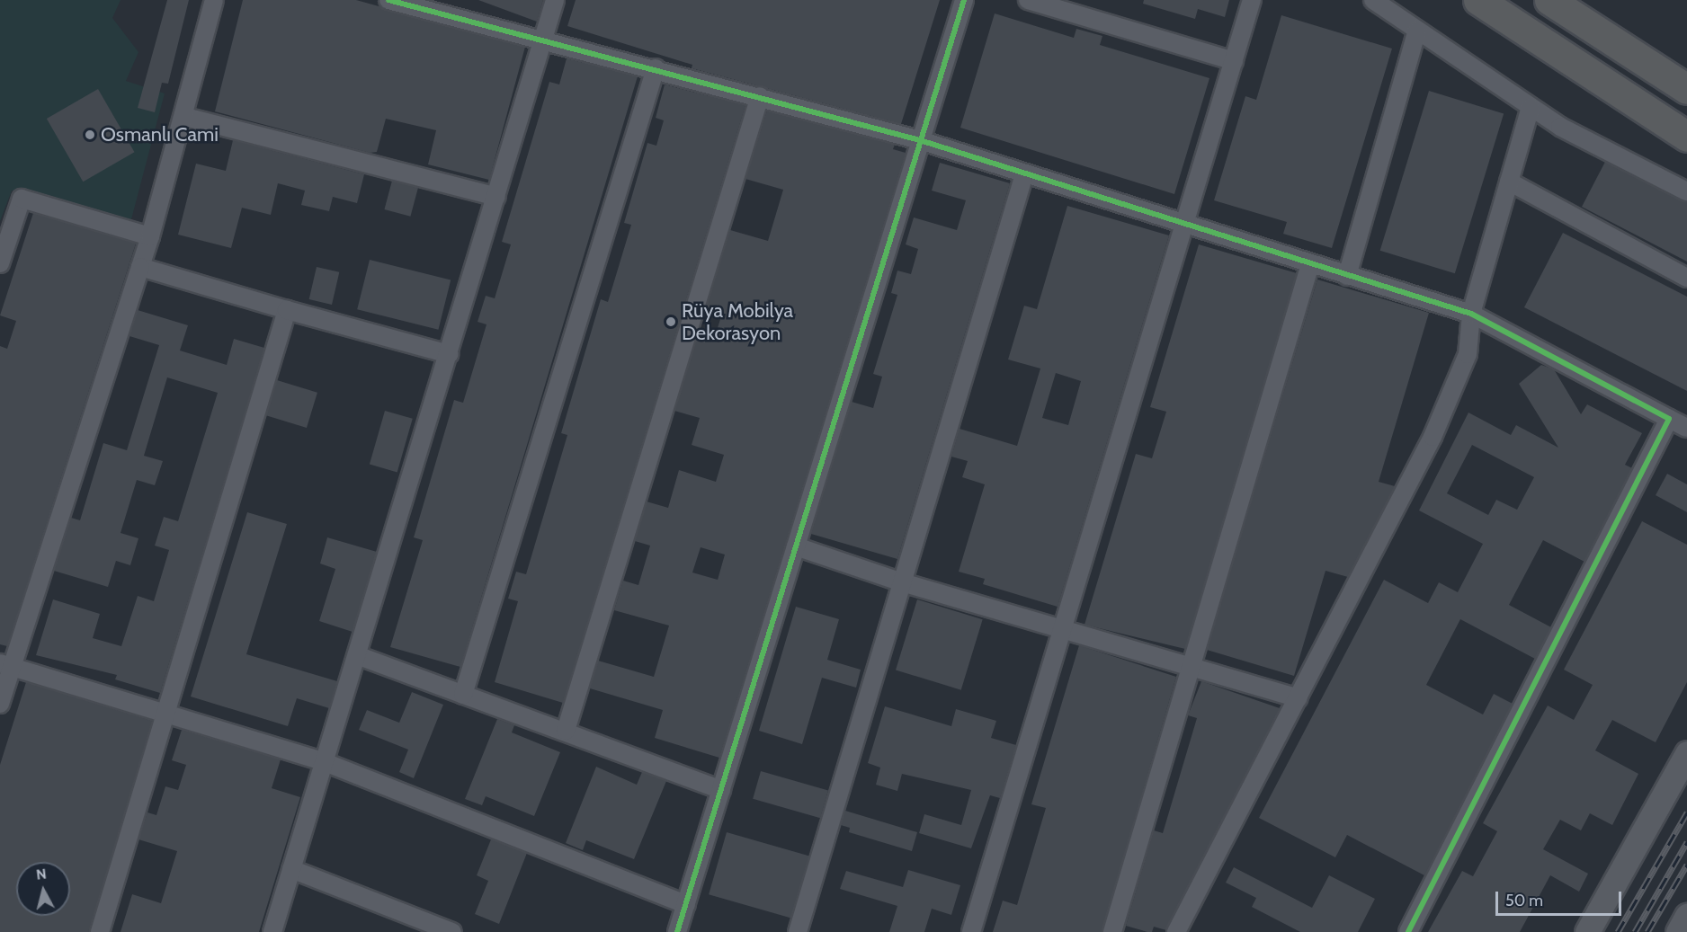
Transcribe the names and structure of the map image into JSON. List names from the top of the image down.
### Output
{
  "places": ["Osmanlı Cami", "Rüya Mobilya Dekorasyon"],
  "scale_bar": "50 m",
  "north": "top"
}
